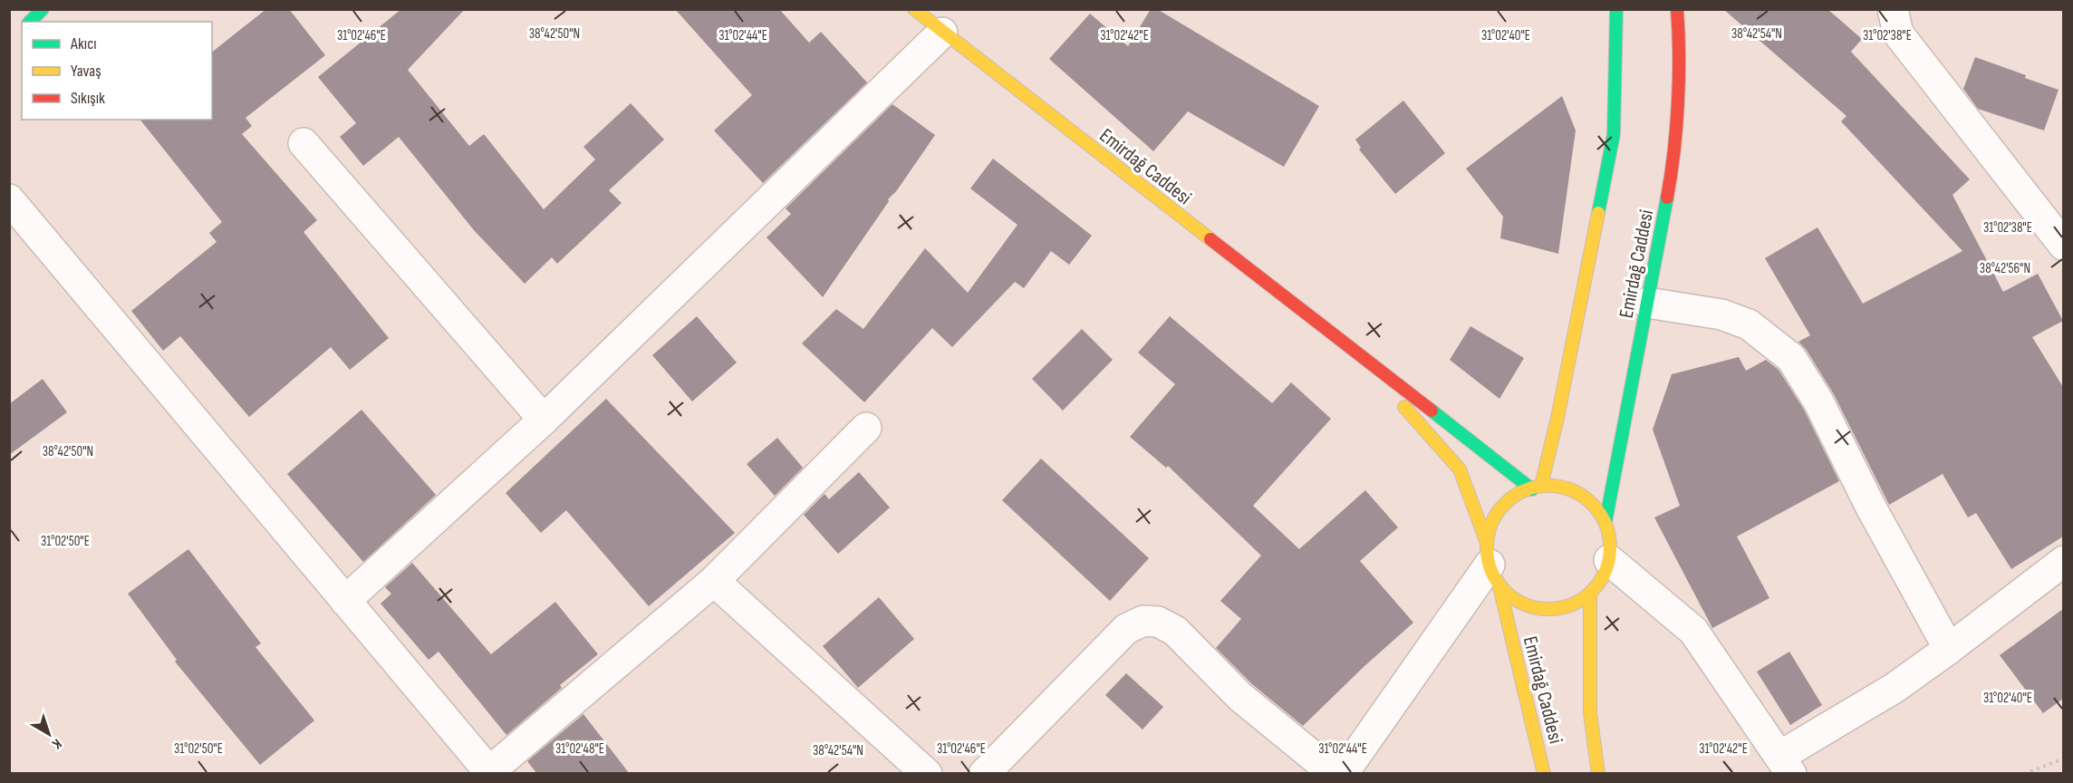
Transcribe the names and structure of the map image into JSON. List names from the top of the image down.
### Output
{
  "streets": {
    "main road": ["Emirdağ Caddesi"]
  },
  "legend": ["Akıcı", "Yavaş", "Sıkışık"],
  "north": "bottom right",
  "coordinates": [
    "38°42'50\"N",
    "38°42'54\"N",
    "31°02'46\"E",
    "31°02'44\"E",
    "31°02'42\"E",
    "31°02'40\"E",
    "31°02'38\"E",
    "38°42'56\"N",
    "31°02'50\"E",
    "31°02'48\"E"
  ]
}
